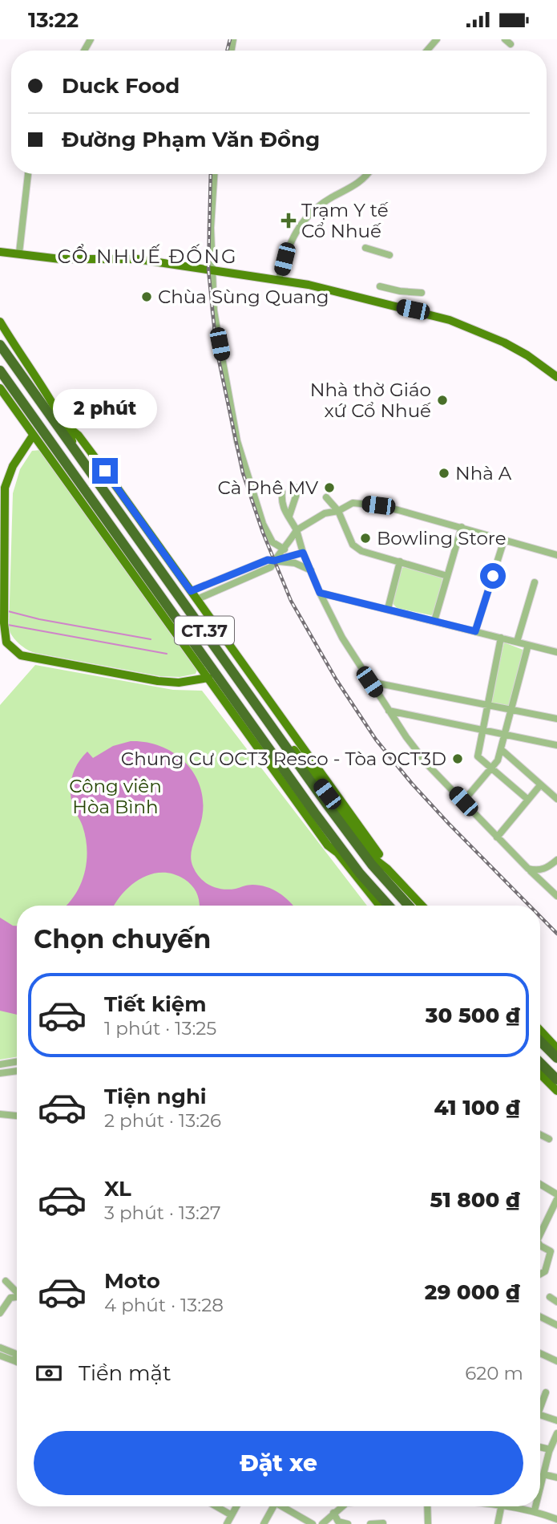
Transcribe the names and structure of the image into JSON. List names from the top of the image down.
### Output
{
  "streets": {
    "highway": ["CT.37"]
  },
  "districts": ["CỔ NHUẾ ĐỐNG"],
  "parks": ["Công viên Hòa Bình"],
  "places": {
    "health": ["Trạm Y tế Cổ Nhuế"],
    "other": [
      "Chùa Sùng Quang",
      "Nhà thờ Giáo xứ Cổ Nhuế",
      "Nhà A",
      "Cà Phê MV",
      "Bowling Store",
      "Chung Cư OCT3 Resco - Tòa OCT3D"
    ]
  },
  "page": {
    "status": "13:22",
    "banner": ["Duck Food", "Đường Phạm Văn Đồng"],
    "bubble": "2 phút",
    "heading": "Chọn chuyến",
    "list": [
      {
        "name": "Tiết kiệm",
        "note": "1 phút · 13:25",
        "value": "30 500 ₫"
      },
      {
        "name": "Tiện nghi",
        "note": "2 phút · 13:26",
        "value": "41 100 ₫"
      },
      {
        "name": "XL",
        "note": "3 phút · 13:27",
        "value": "51 800 ₫"
      },
      {
        "name": "Moto",
        "note": "4 phút · 13:28",
        "value": "29 000 ₫"
      }
    ],
    "pay": ["Tiền mặt", "620 m"],
    "buttons": "Đặt xe"
  }
}
